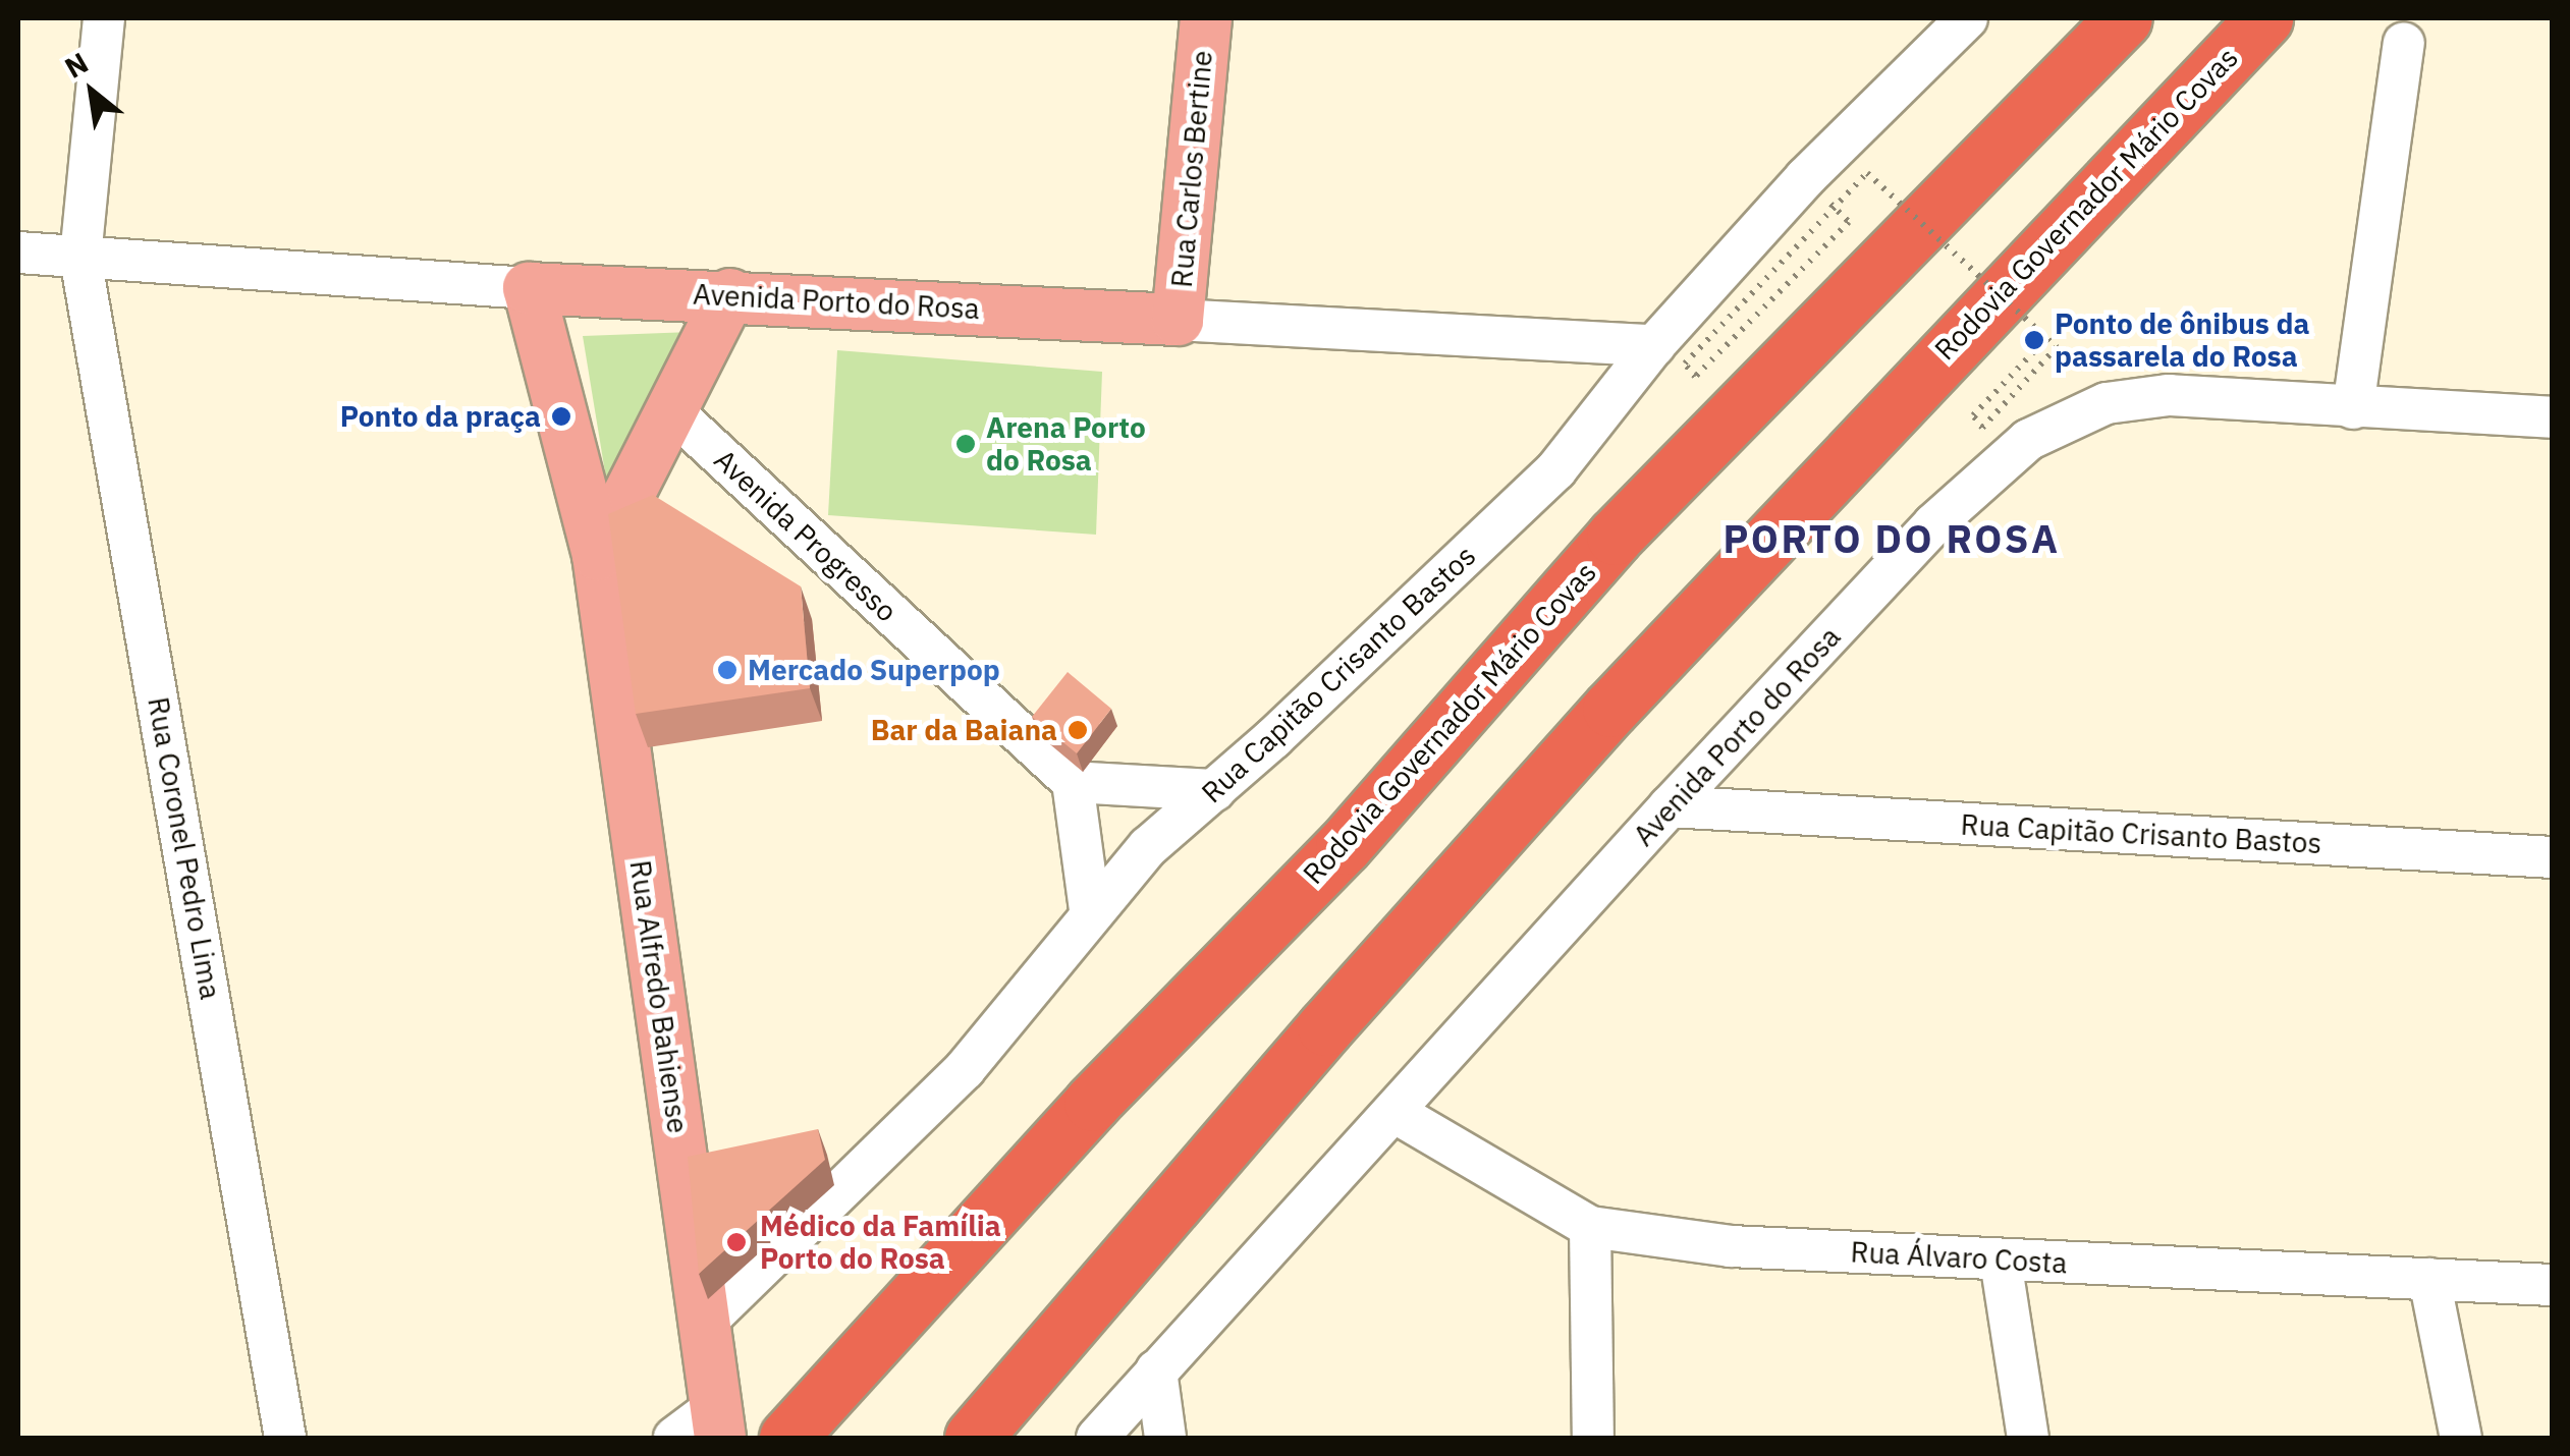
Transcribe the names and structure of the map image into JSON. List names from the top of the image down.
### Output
{
  "streets": {
    "highway": ["Rodovia Governador Mário Covas"],
    "main road": ["Rua Carlos Bertine", "Avenida Porto do Rosa", "Rua Alfredo Bahiense"],
    "street": [
      "Avenida Progresso",
      "Rua Capitão Crisanto Bastos",
      "Rua Coronel Pedro Lima",
      "Rua Álvaro Costa"
    ]
  },
  "crossings": [
    ["Rua Carlos Bertine", "Avenida Porto do Rosa"],
    ["Avenida Porto do Rosa", "Rua Capitão Crisanto Bastos"],
    ["Avenida Porto do Rosa", "Rua Coronel Pedro Lima"],
    ["Avenida Porto do Rosa", "Rua Alfredo Bahiense"],
    ["Avenida Porto do Rosa", "Rua Álvaro Costa"],
    ["Rua Capitão Crisanto Bastos", "Rua Alfredo Bahiense"]
  ],
  "districts": ["PORTO DO ROSA"],
  "places": [
    "Ponto de ônibus da passarela do Rosa",
    "Ponto da praça",
    "Arena Porto do Rosa",
    "Mercado Superpop",
    "Bar da Baiana",
    "Médico da Família Porto do Rosa"
  ],
  "north": "top left"
}
